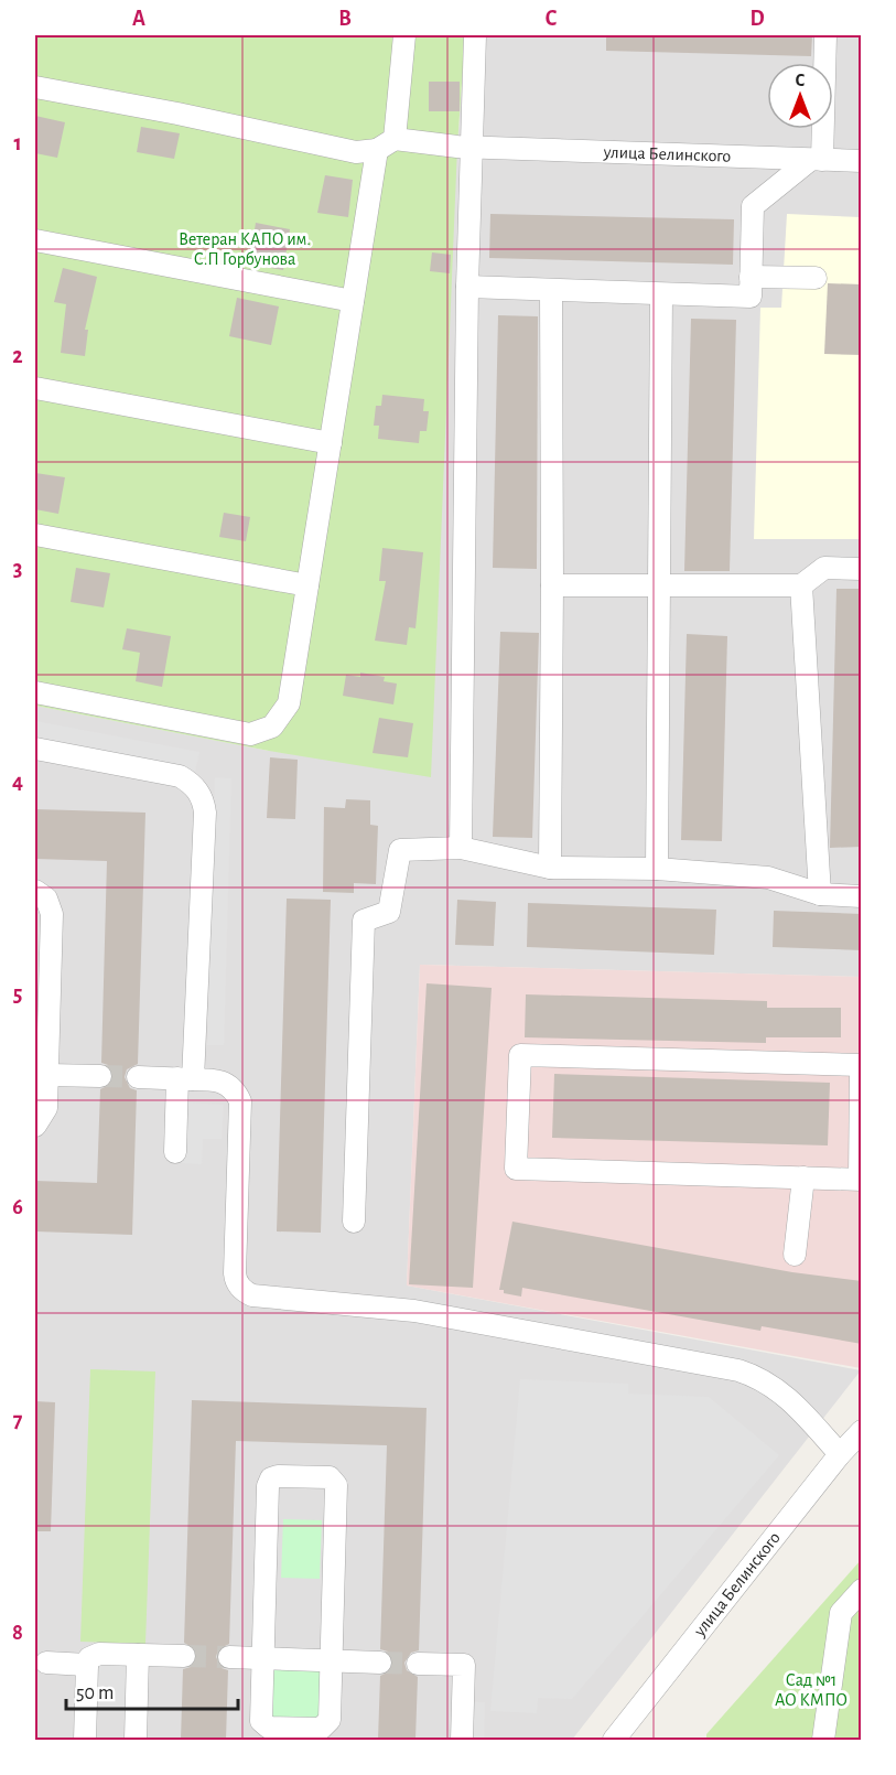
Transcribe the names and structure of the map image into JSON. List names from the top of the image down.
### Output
{
  "streets": {
    "street": ["улица Белинского"]
  },
  "parks": ["Ветеран КАПО им. С.П Горбунова", "Сад №1 АО КМПО"],
  "scale_bar": "50 m",
  "north": "top",
  "grid": {
    "columns": [
      "A",
      "B",
      "C",
      "D"
    ],
    "rows": [
      "1",
      "2",
      "3",
      "4",
      "5",
      "6",
      "7",
      "8"
    ]
  }
}
